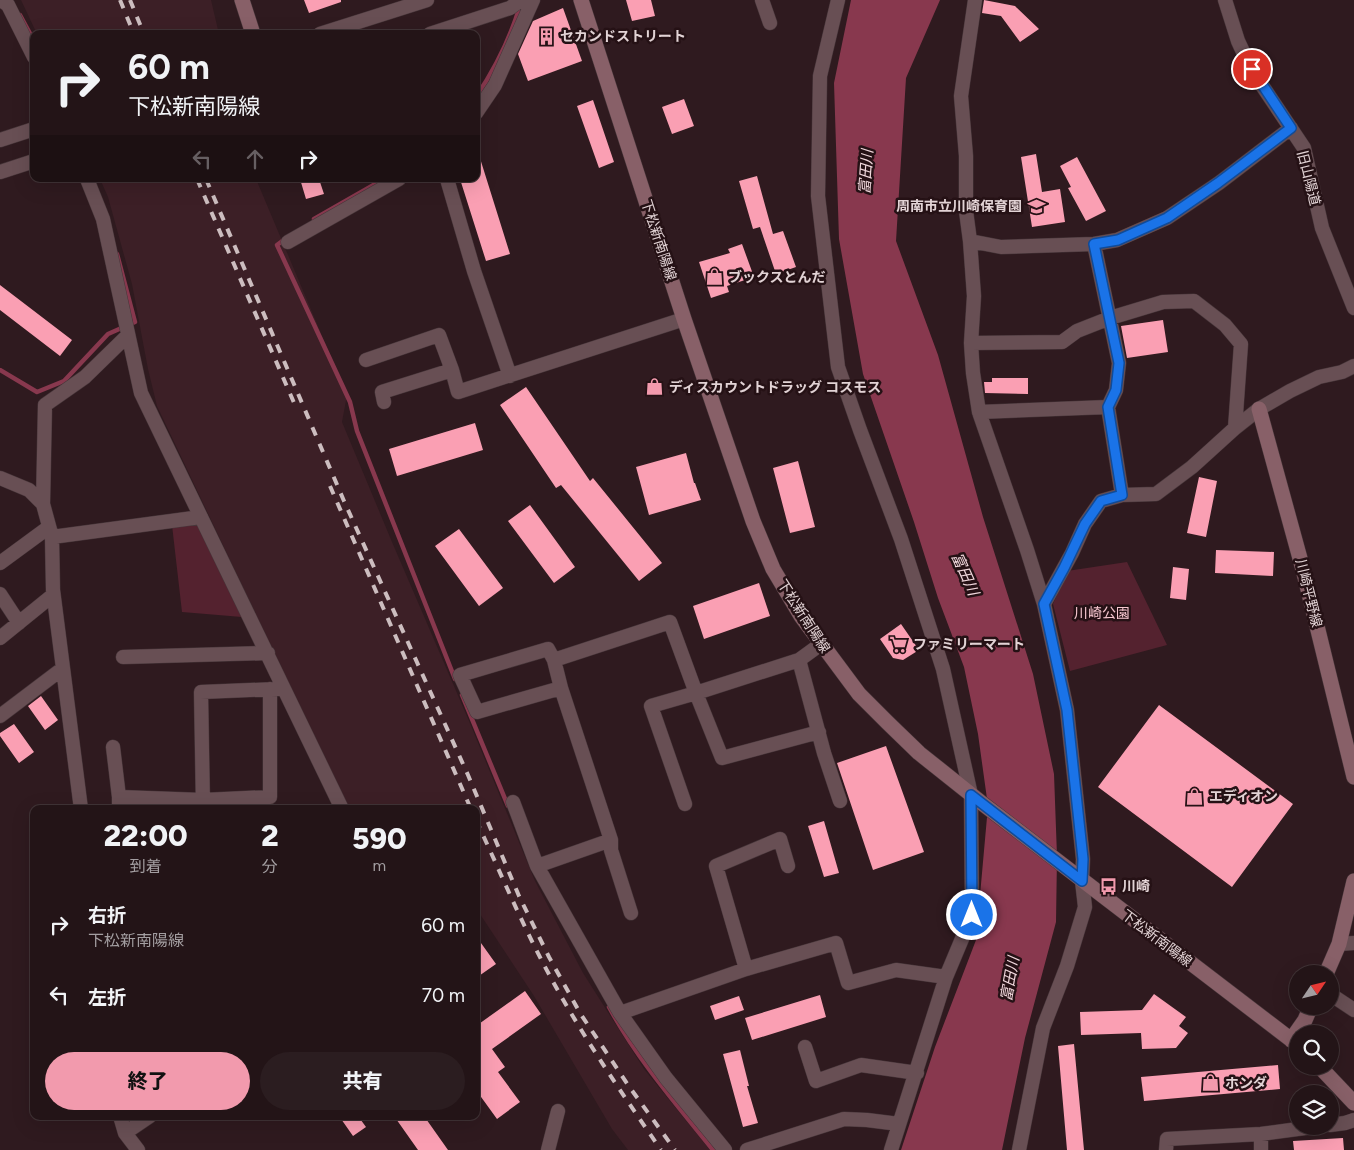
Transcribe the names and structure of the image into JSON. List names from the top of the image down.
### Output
{
  "streets": {
    "main road": ["下松新南陽線", "川崎平野線"],
    "street": ["旧山陽道"]
  },
  "water": ["富田川"],
  "parks": ["川崎公園"],
  "places": {
    "building": ["セカンドストリート"],
    "school or university": ["周南市立川崎保育園"],
    "shop": [
      "ブックスとんだ",
      "ディスカウントドラッグ コスモス",
      "エディオン",
      "ホンダ"
    ],
    "supermarket": ["ファミリーマート"],
    "bus stop": ["川崎"]
  },
  "north": "top right",
  "page": {
    "turn": ["60 m", "下松新南陽線"],
    "eta": [
      "22:00",
      "到着",
      "2",
      "分",
      "590",
      "m"
    ],
    "list": [
      {
        "name": "右折",
        "note": "下松新南陽線",
        "value": "60 m"
      },
      {
        "name": "左折",
        "value": "70 m"
      }
    ],
    "buttons": ["終了", "共有"]
  }
}
